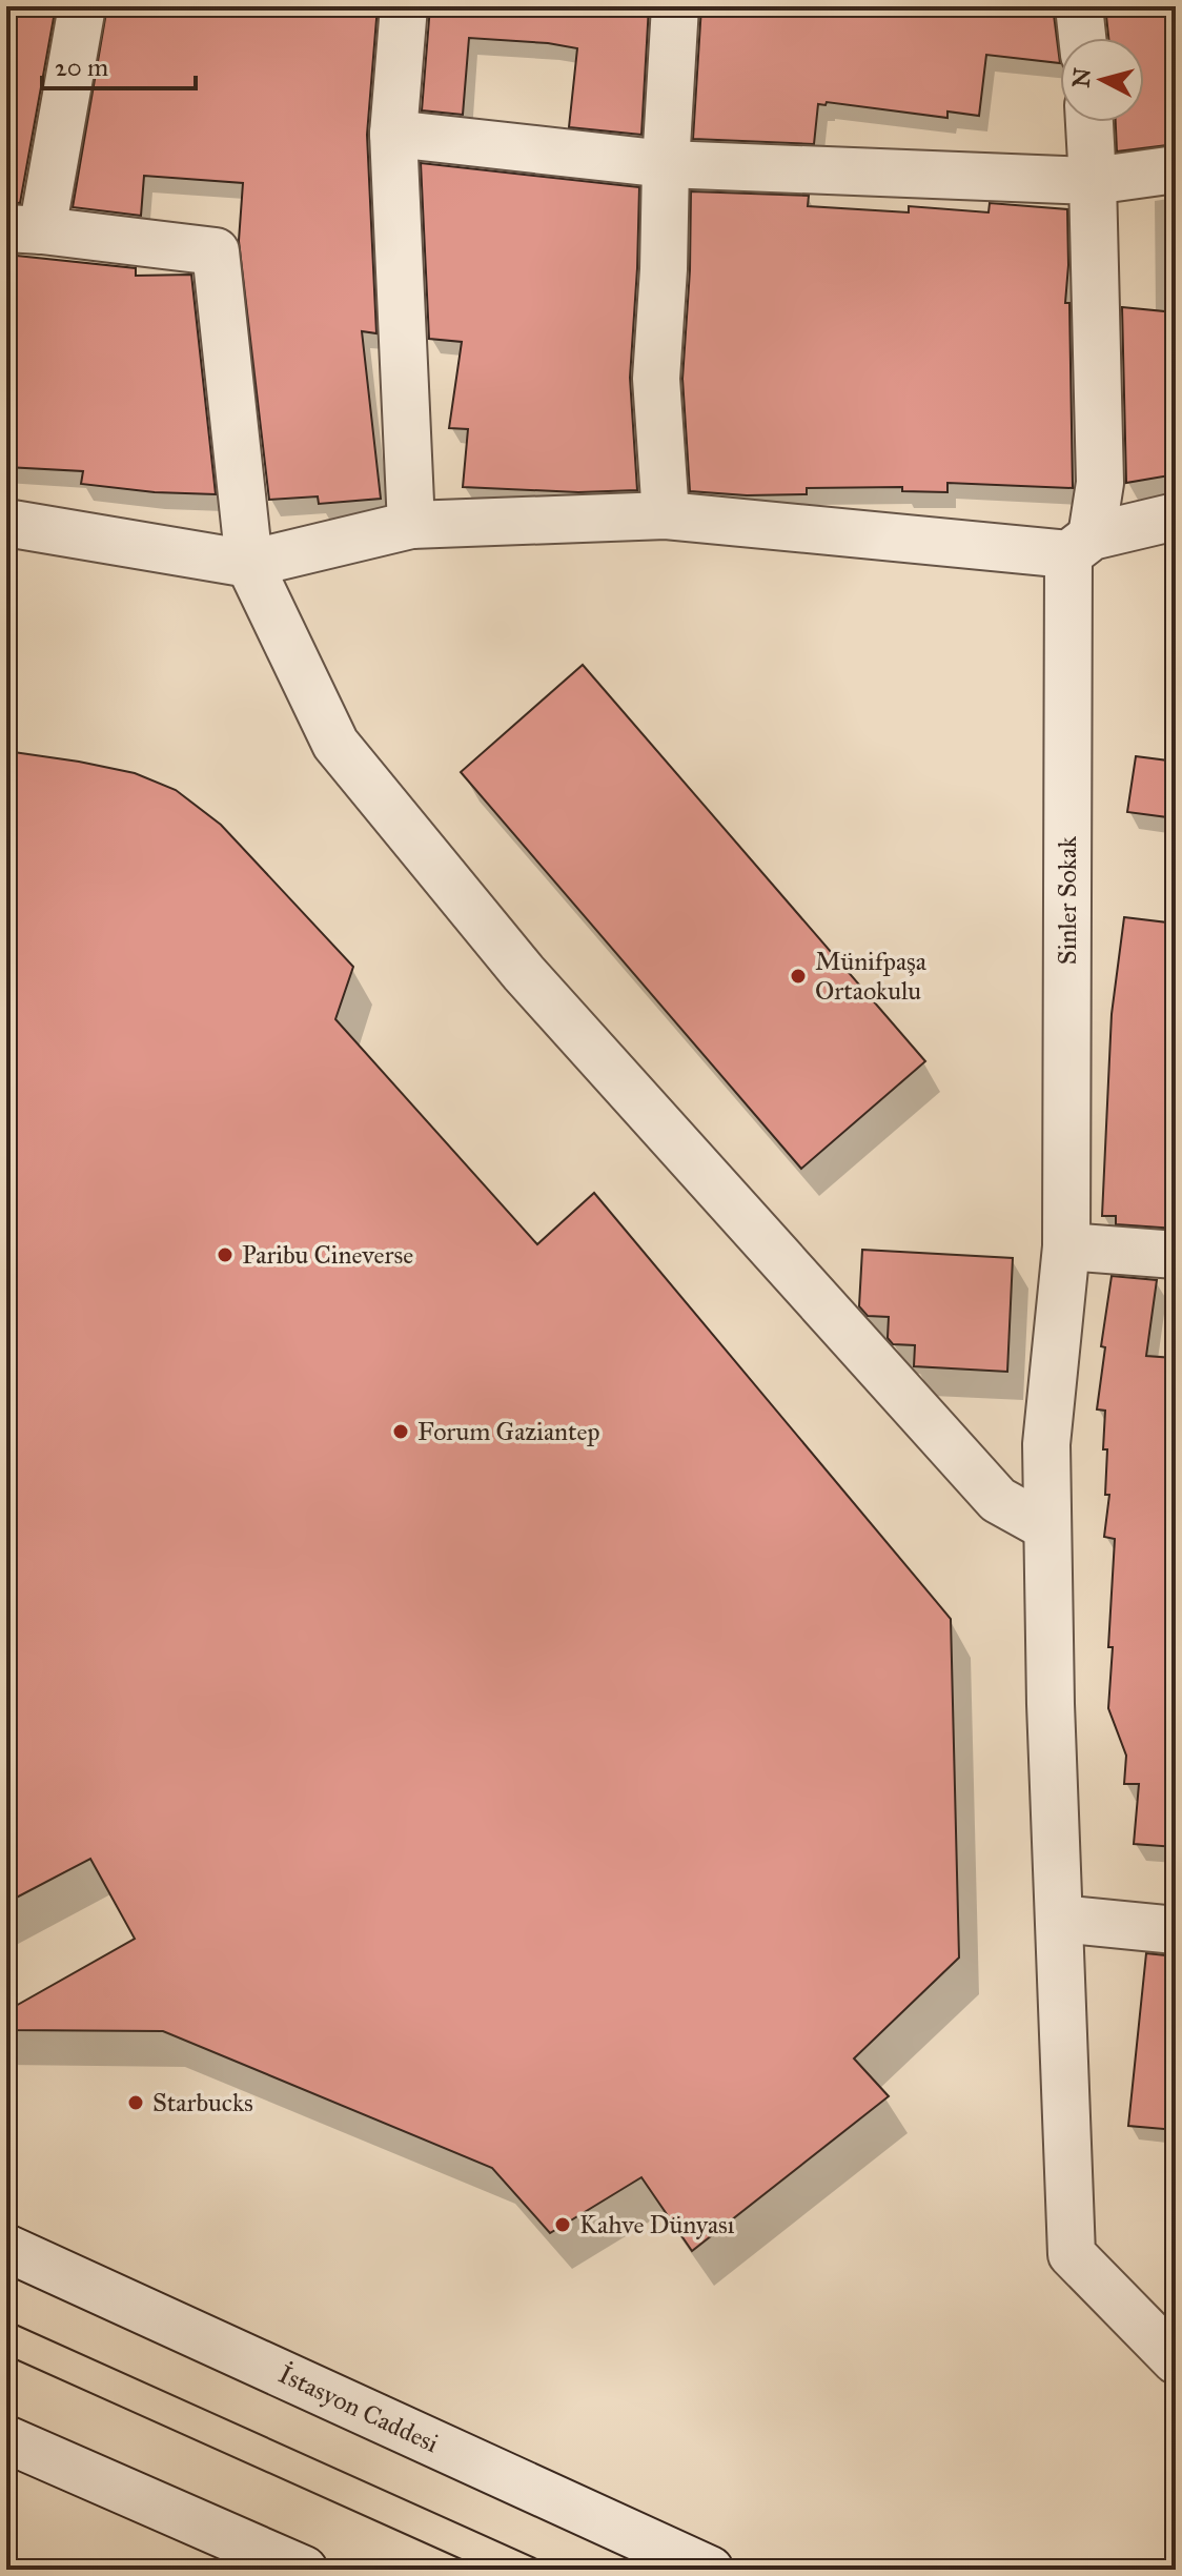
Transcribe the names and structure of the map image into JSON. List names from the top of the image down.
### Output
{
  "streets": {
    "street": ["Sinler Sokak", "İstasyon Caddesi"]
  },
  "places": [
    "Münifpaşa Ortaokulu",
    "Paribu Cineverse",
    "Forum Gaziantep",
    "Starbucks",
    "Kahve Dünyası"
  ],
  "scale_bar": "20 m",
  "north": "left"
}
